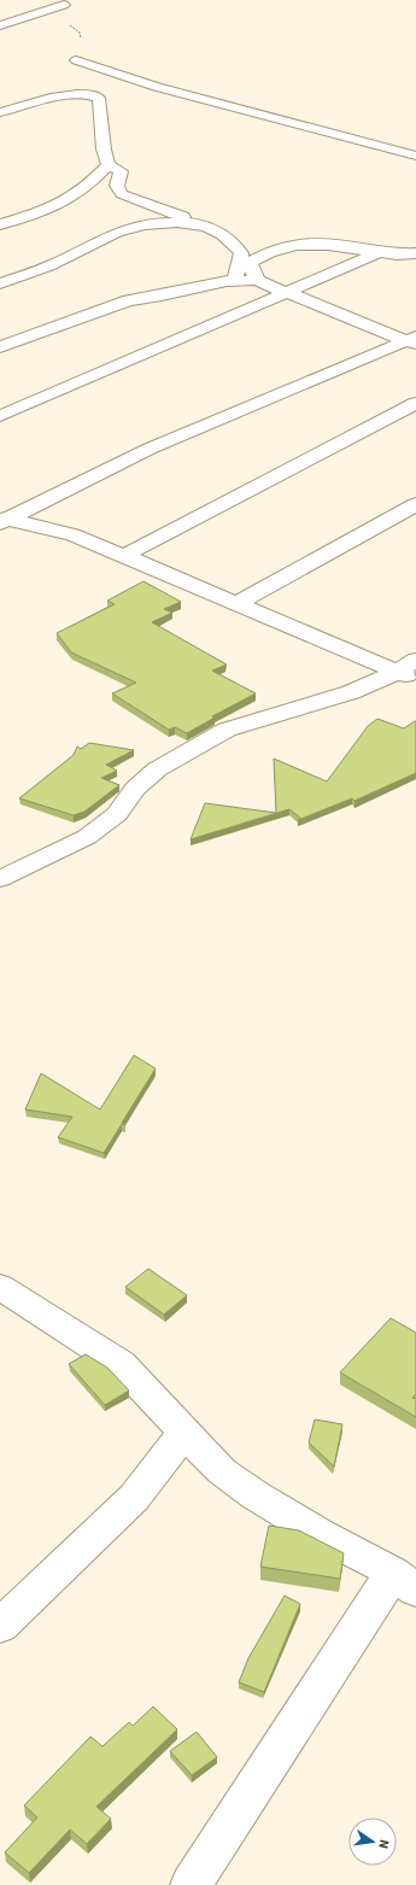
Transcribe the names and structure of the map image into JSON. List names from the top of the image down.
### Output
{
  "north": "right"
}
